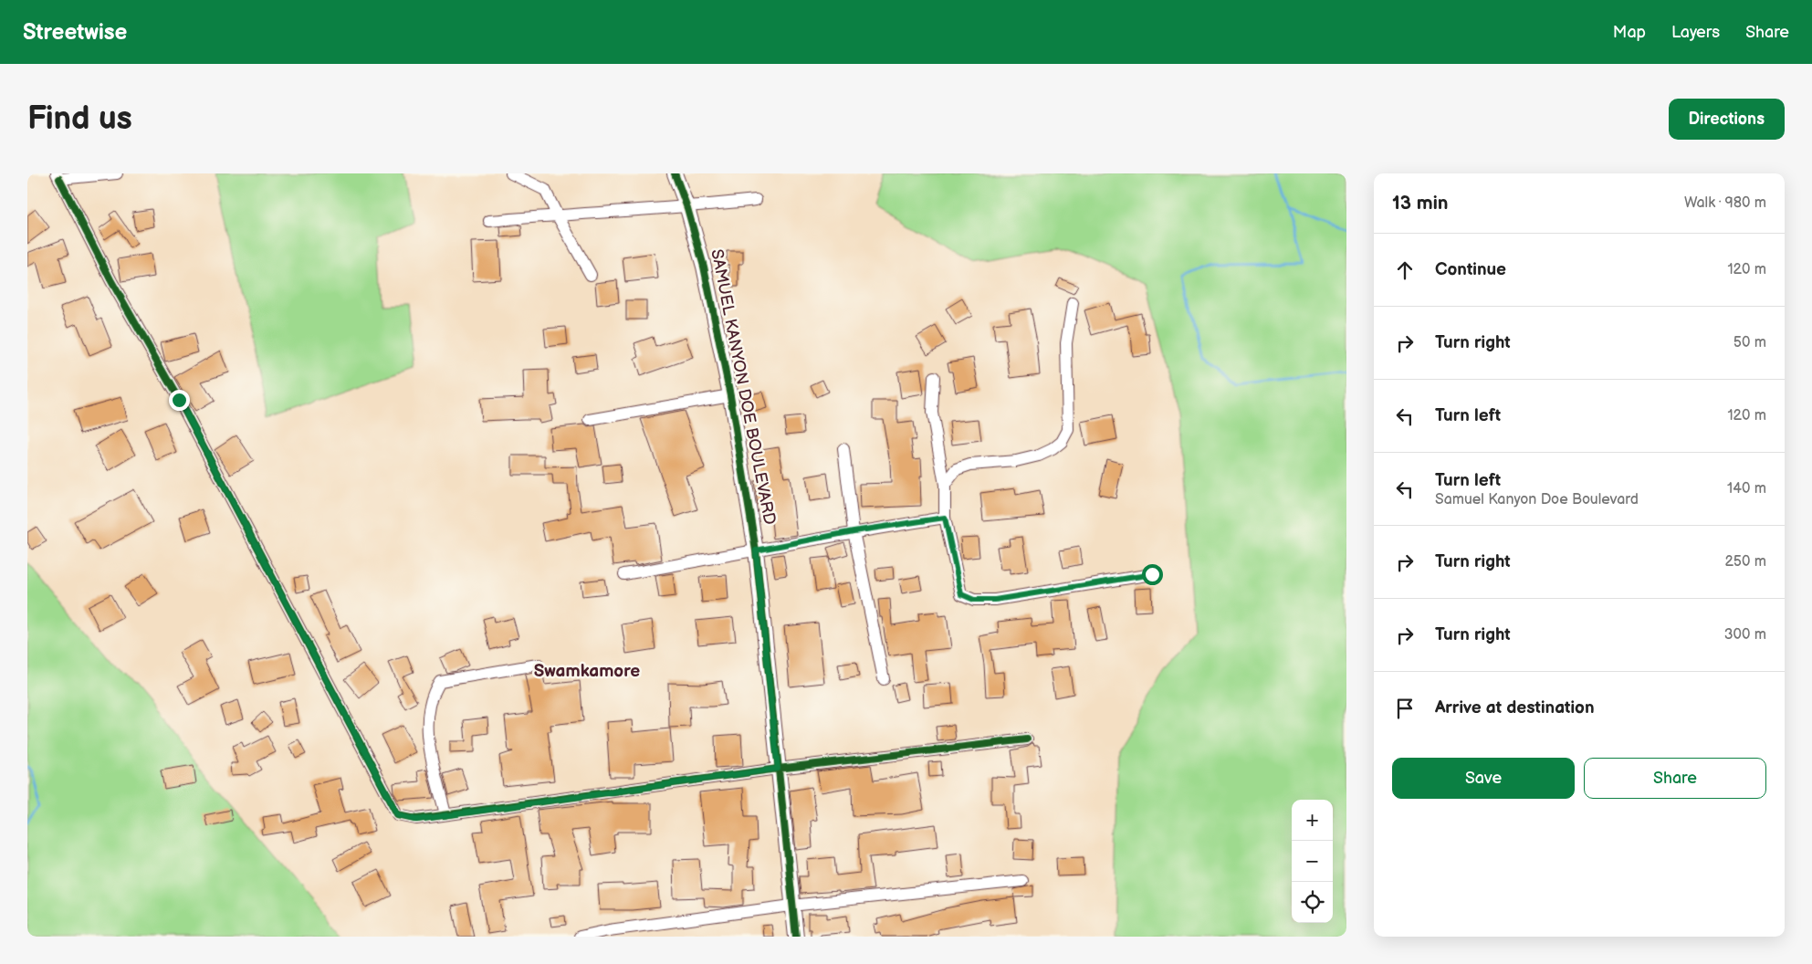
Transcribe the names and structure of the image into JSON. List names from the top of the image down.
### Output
{
  "streets": {
    "street": ["SAMUEL KANYON DOE BOULEVARD"]
  },
  "districts": ["Swamkamore"],
  "page": {
    "header": "Streetwise",
    "nav": ["Map", "Layers", "Share"],
    "buttons": [
      "Directions",
      ["Save", "Share"]
    ],
    "title": "Find us",
    "heading": ["13 min", "Walk · 980 m"],
    "list": [
      ["Continue", "120 m"],
      ["Turn right", "50 m"],
      ["Turn left", "120 m"],
      ["Turn left", "Samuel Kanyon Doe Boulevard", "140 m"],
      ["Turn right", "250 m"],
      ["Turn right", "300 m"],
      "Arrive at destination"
    ],
    "map_buttons": ["+", "−"]
  }
}
